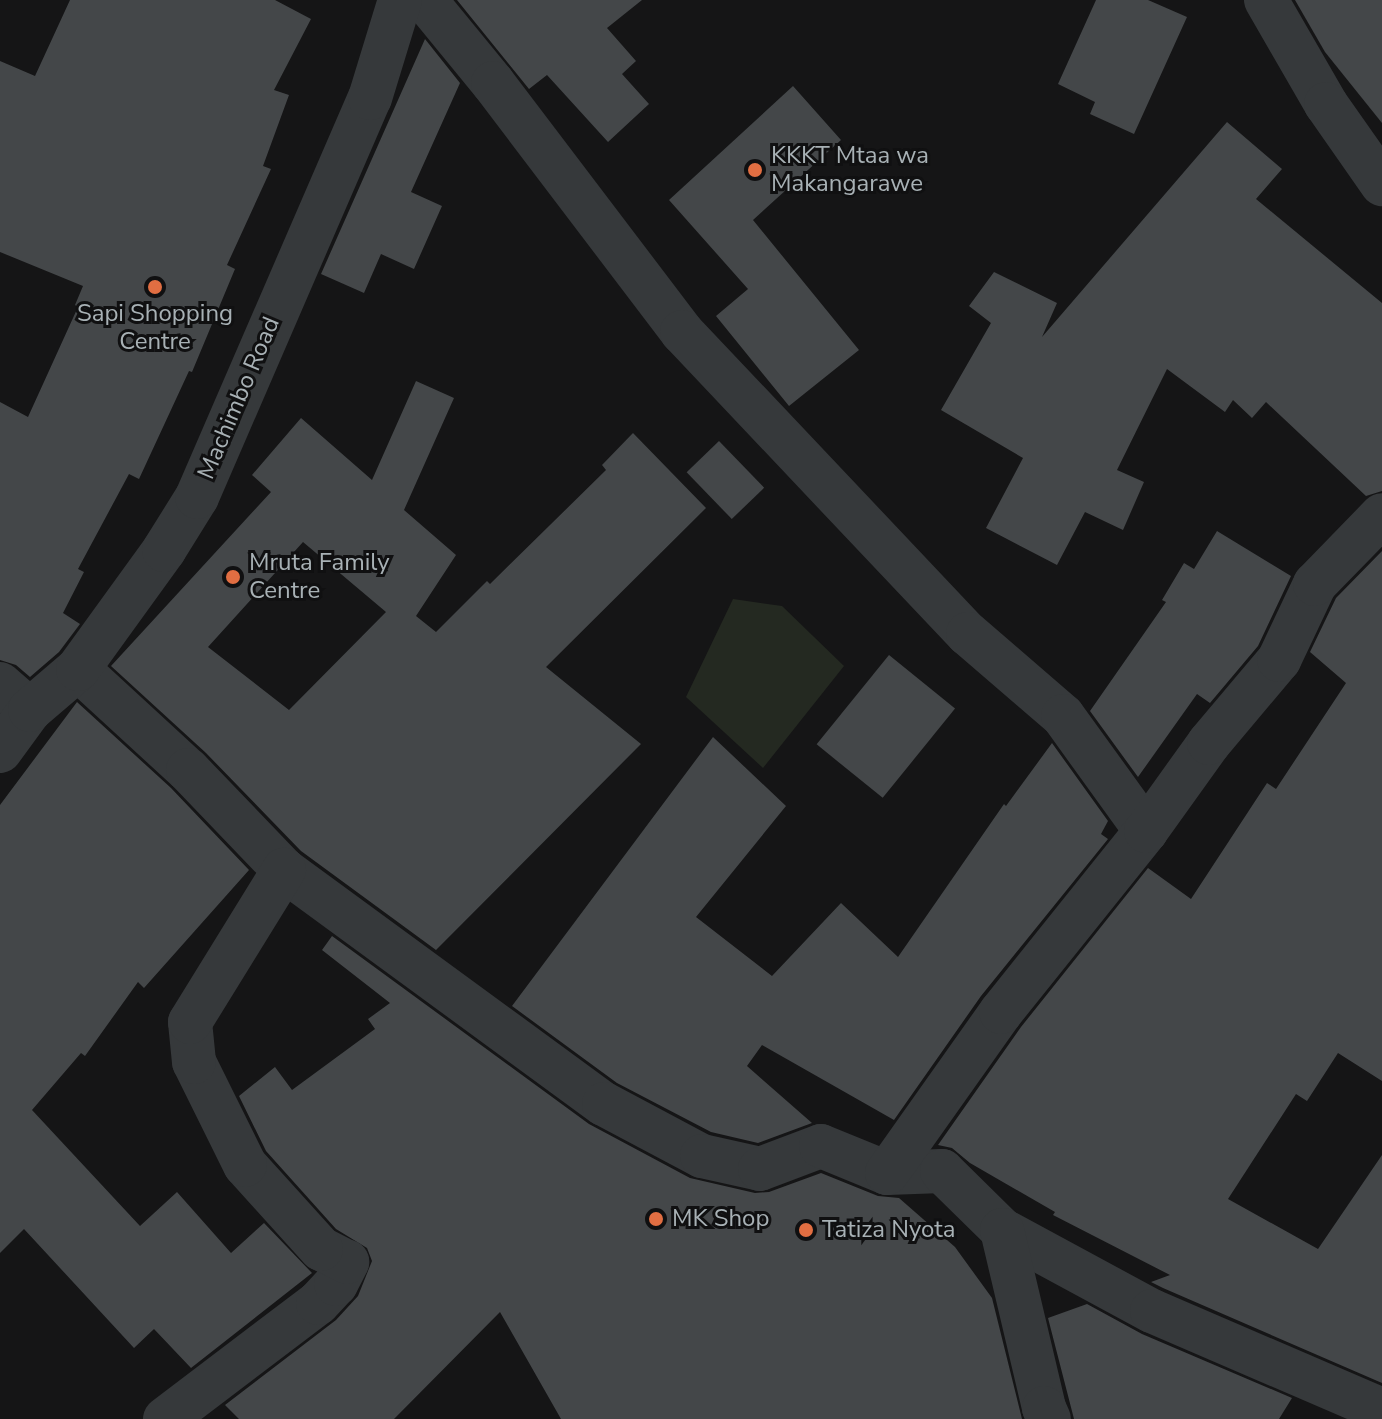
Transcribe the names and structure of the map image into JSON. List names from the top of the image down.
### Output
{
  "streets": {
    "street": ["Machimbo Road"]
  },
  "places": [
    "KKKT Mtaa wa Makangarawe",
    "Sapi Shopping Centre",
    "Mruta Family Centre",
    "MK Shop",
    "Tatiza Nyota"
  ]
}
